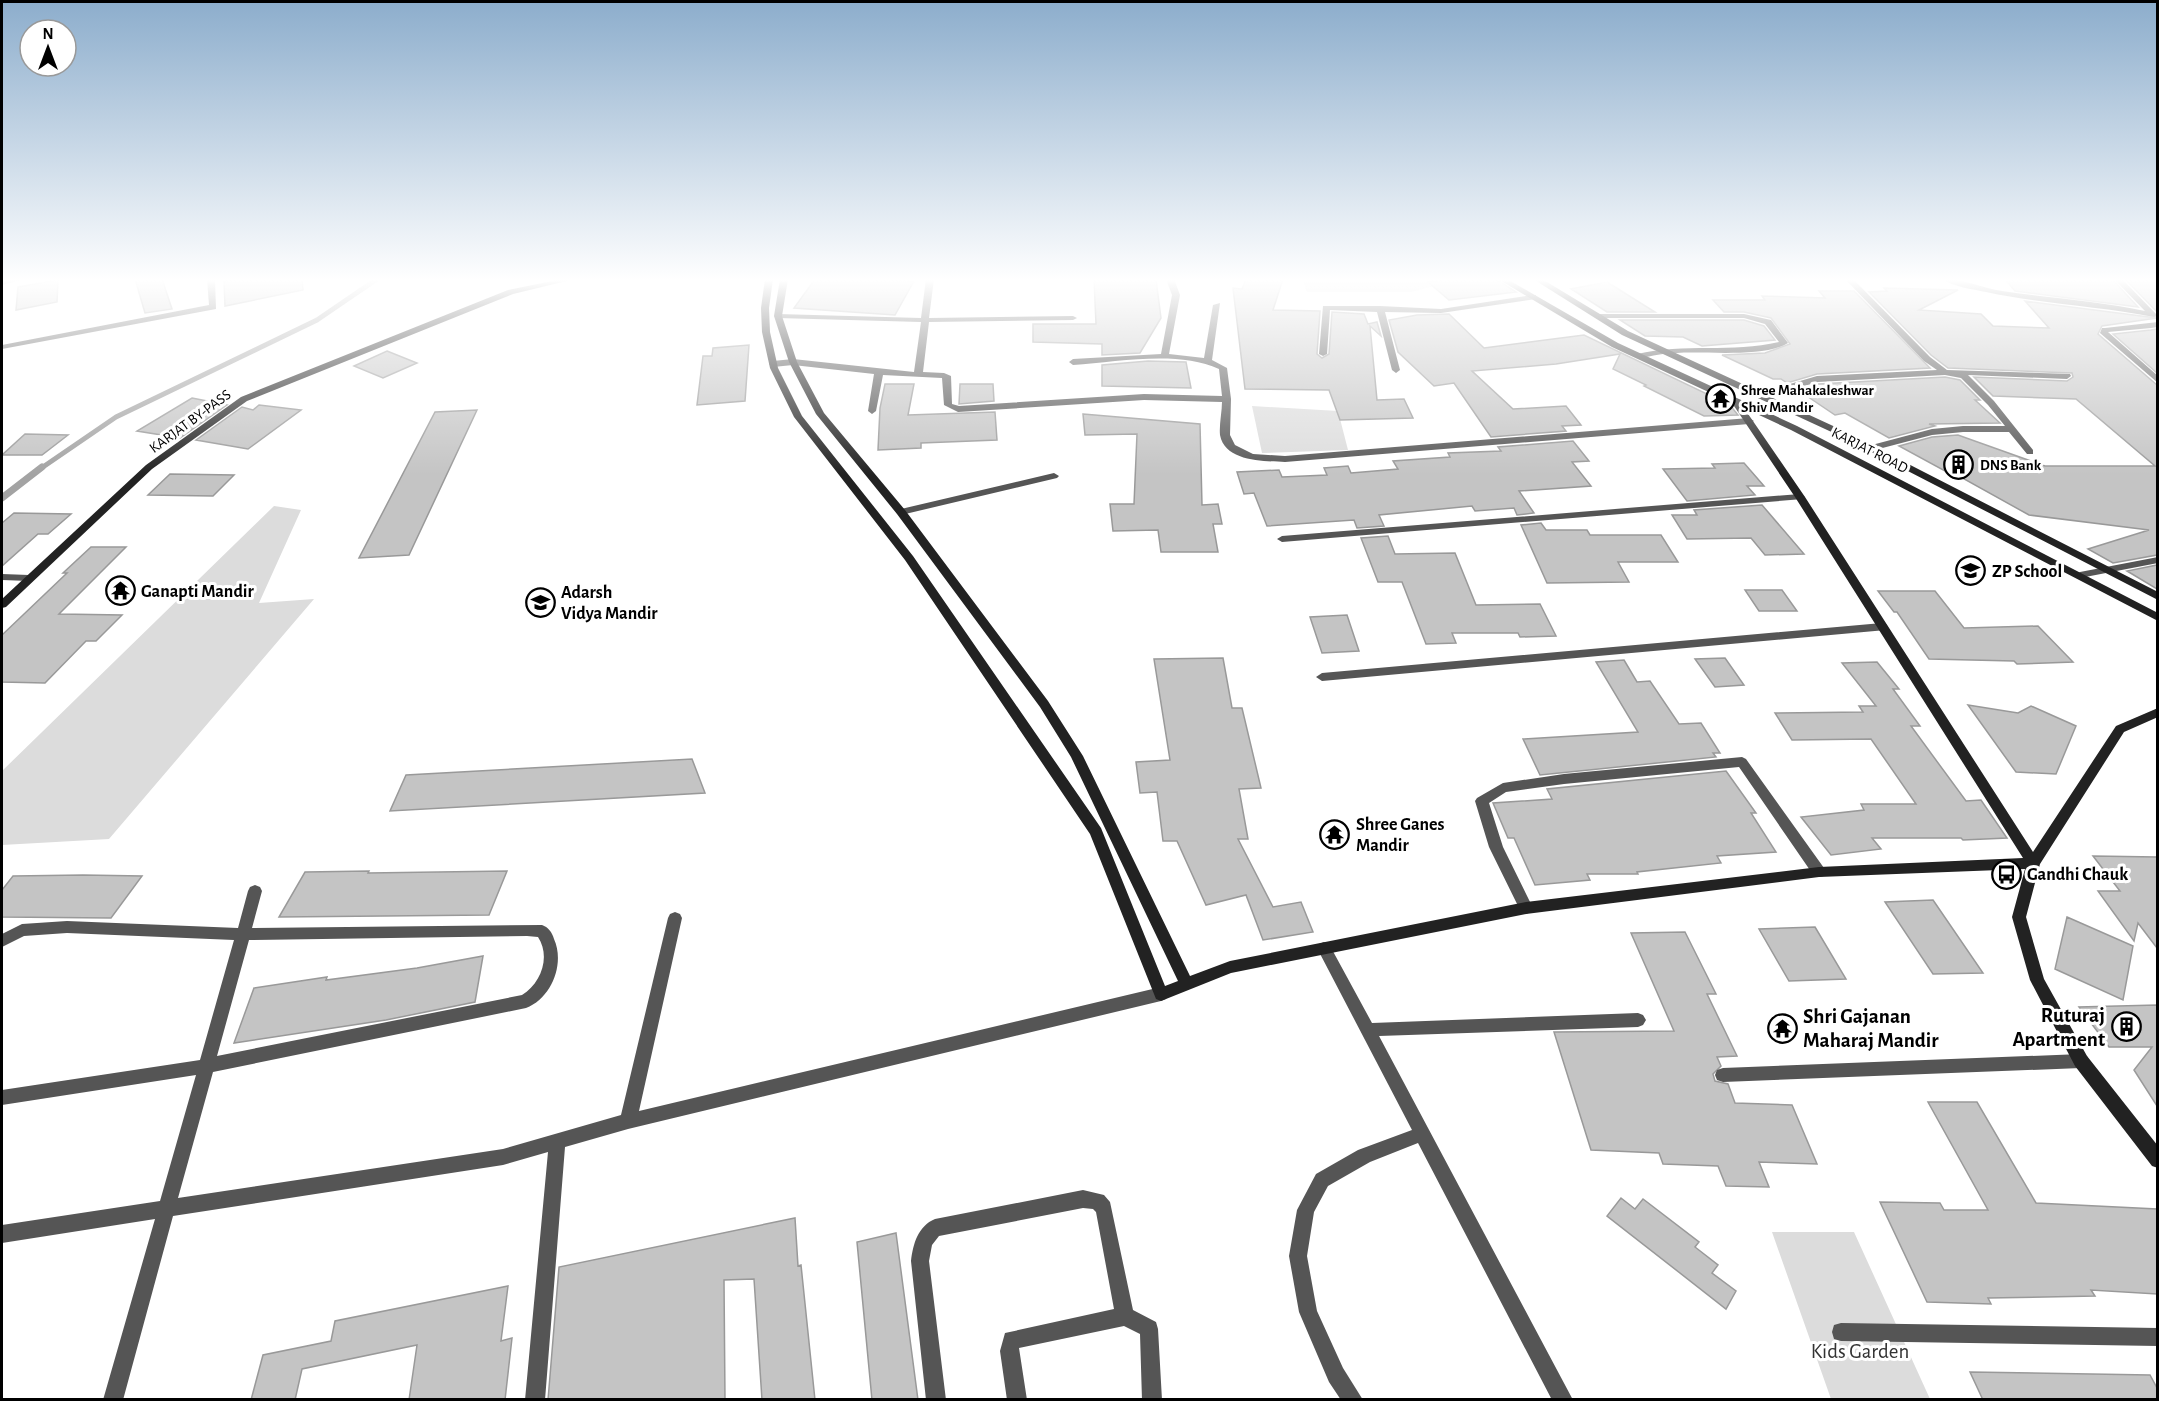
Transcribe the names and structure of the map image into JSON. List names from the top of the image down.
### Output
{
  "streets": {
    "street": ["KARJAT BY-PASS", "KARJAT ROAD"]
  },
  "parks": ["Kids Garden"],
  "places": {
    "temple": [
      "Shree Mahakaleshwar Shiv Mandir",
      "Ganapti Mandir",
      "Shree Ganes Mandir",
      "Shri Gajanan Maharaj Mandir"
    ],
    "building": ["DNS Bank", "Ruturaj Apartment"],
    "school or university": ["ZP School", "Adarsh Vidya Mandir"],
    "bus stop": ["Gandhi Chauk"]
  },
  "north": "top"
}
